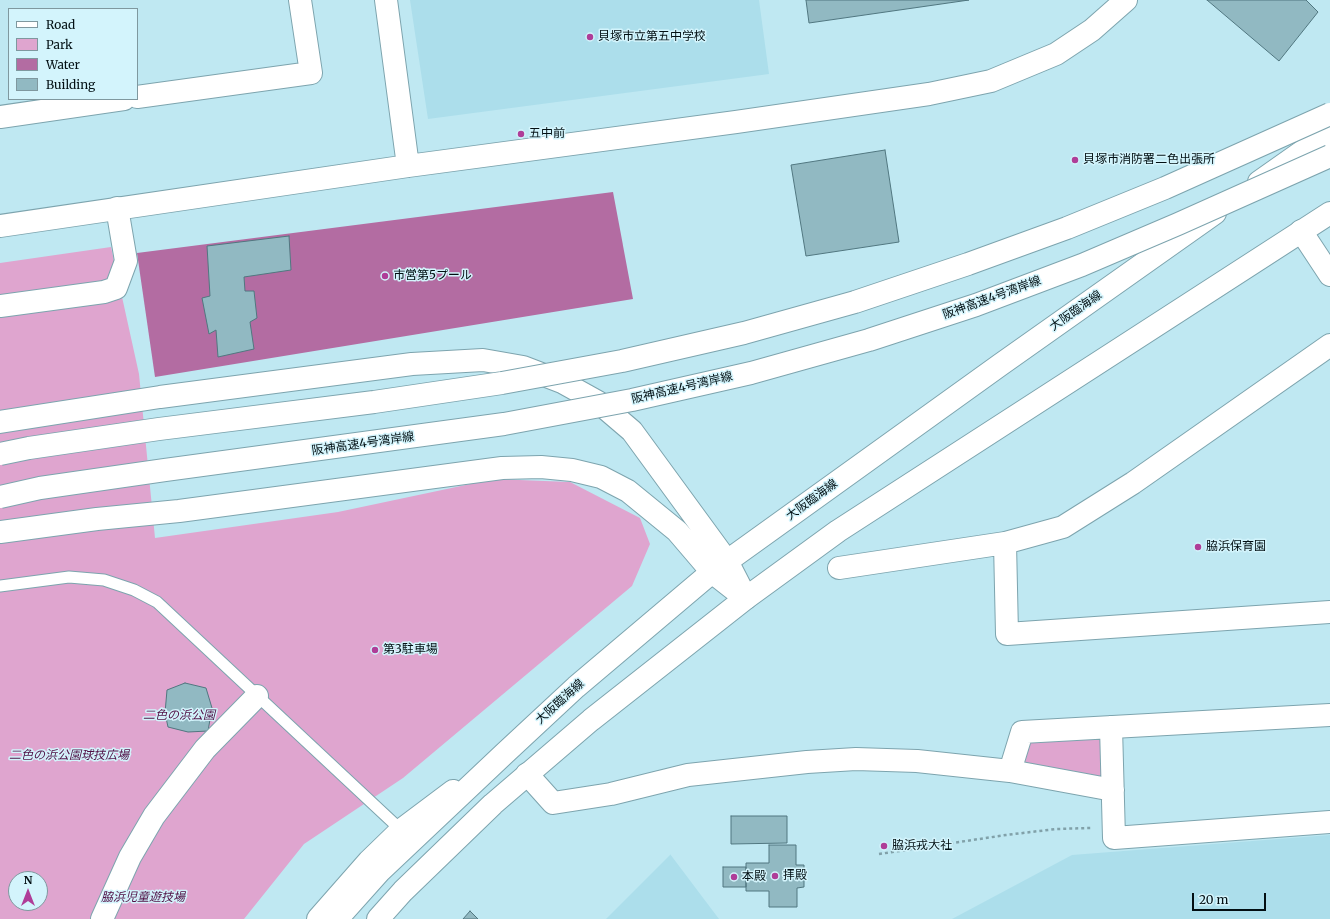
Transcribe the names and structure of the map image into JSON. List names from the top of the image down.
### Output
{
  "streets": {
    "main road": ["阪神高速4号湾岸線", "大阪臨海線"]
  },
  "parks": ["二色の浜公園", "二色の浜公園球技広場", "脇浜児童遊技場"],
  "places": [
    "貝塚市立第五中学校",
    "五中前",
    "貝塚市消防署二色出張所",
    "市営第5プール",
    "脇浜保育園",
    "第3駐車場",
    "脇浜戎大社",
    "拝殿",
    "本殿"
  ],
  "legend": [
    "Road",
    "Park",
    "Water",
    "Building"
  ],
  "scale_bar": "20 m",
  "north": "top"
}
